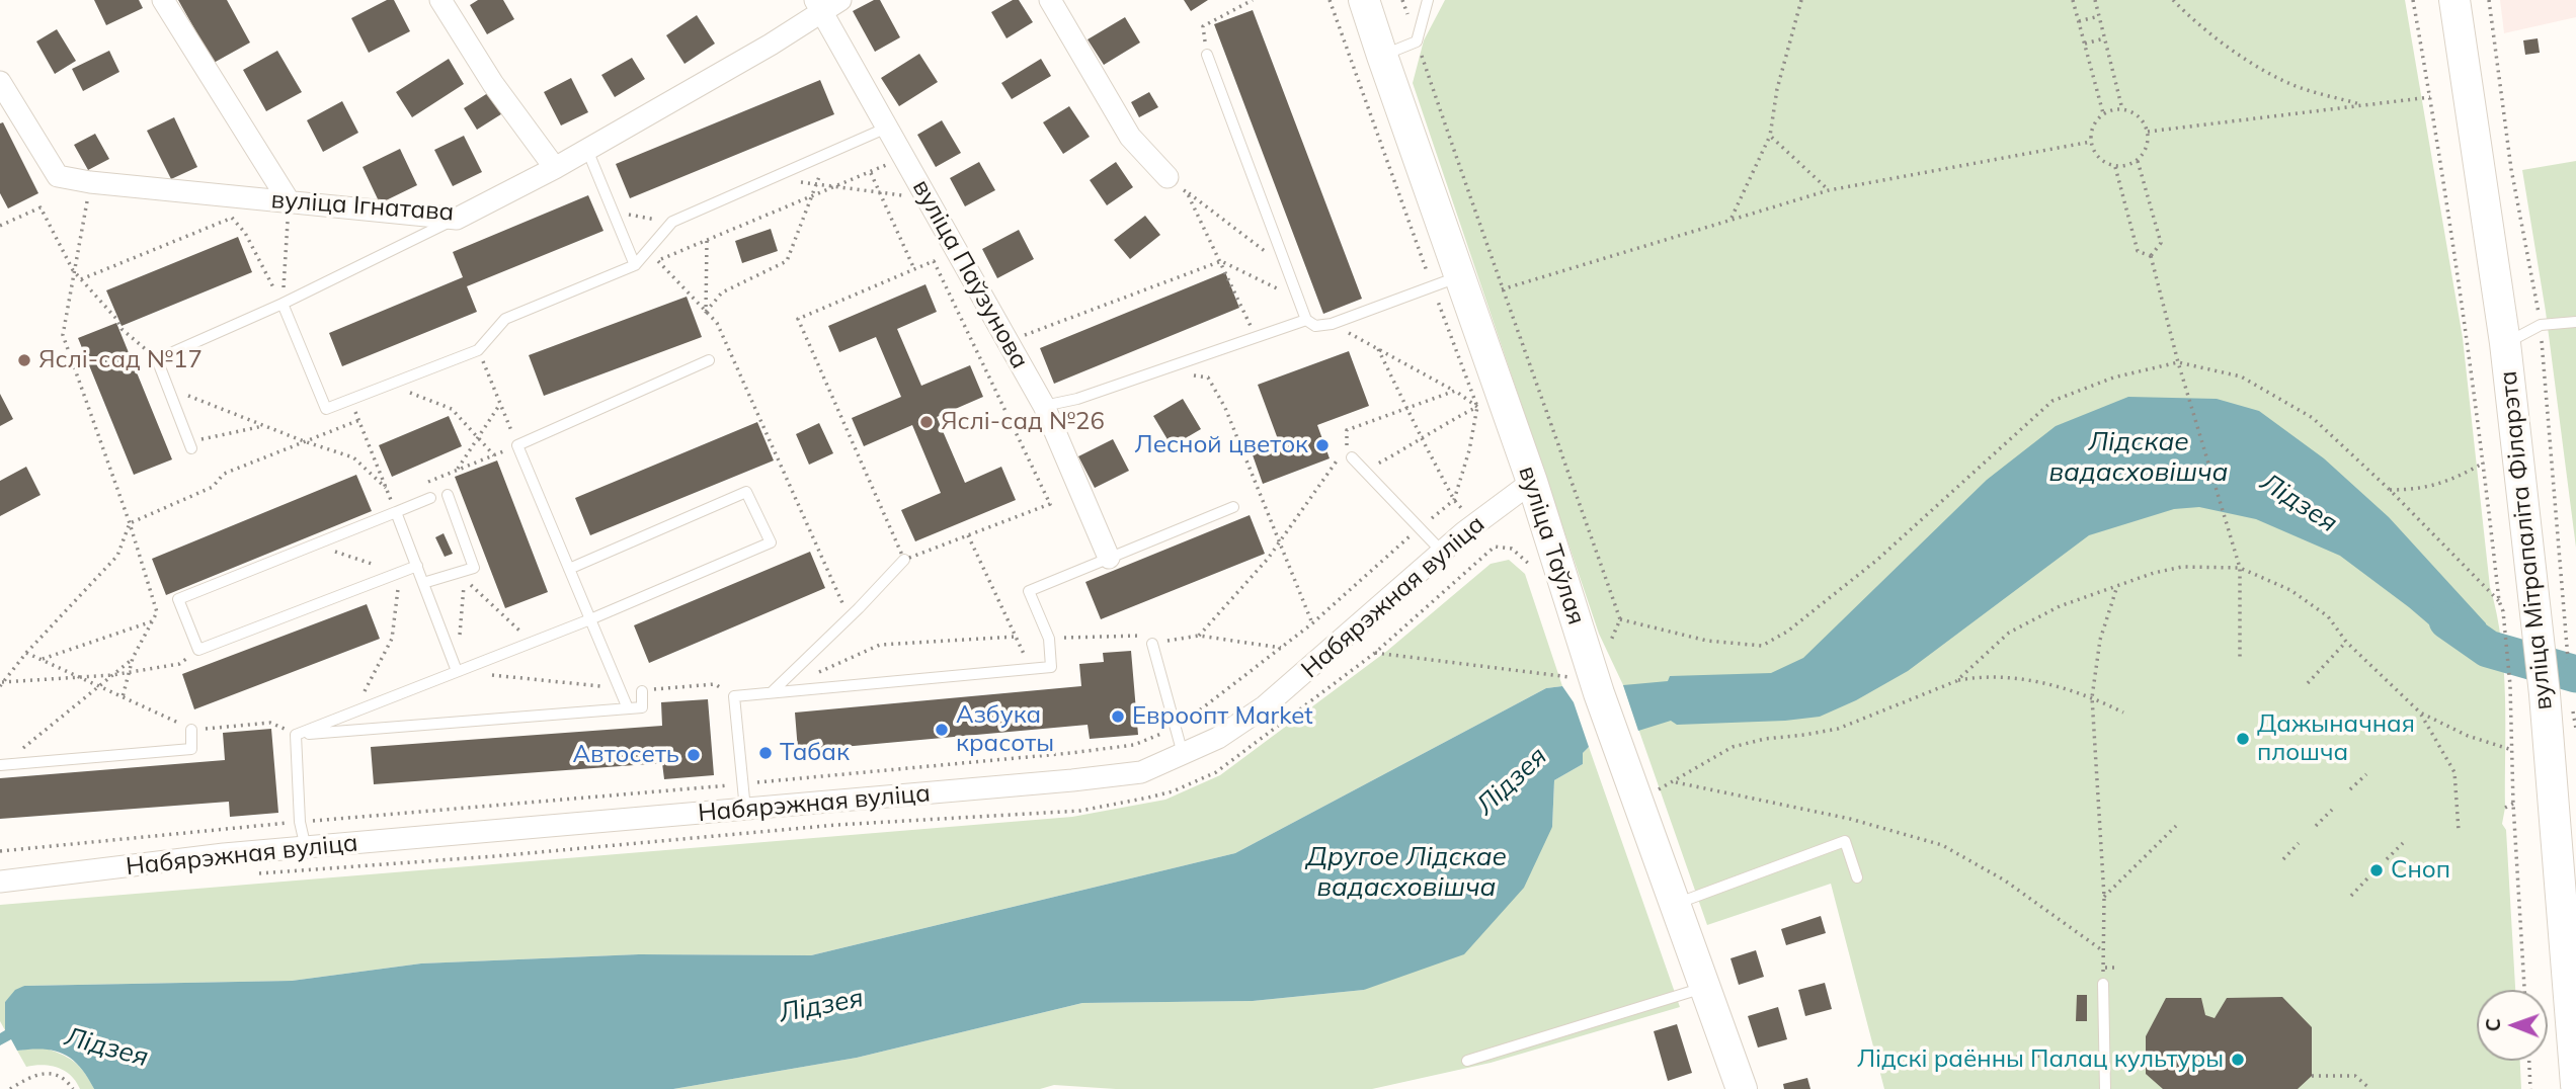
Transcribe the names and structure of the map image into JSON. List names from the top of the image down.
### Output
{
  "streets": {
    "main road": ["вуліца Мітрапаліта Філарэта", "вуліца Таўлая"],
    "street": ["вуліца Ігнатава", "вуліца Паўзунова", "Набярэжная вуліца"]
  },
  "crossings": [
    ["вуліца Ігнатава", "вуліца Паўзунова"],
    ["вуліца Таўлая", "Набярэжная вуліца"]
  ],
  "water": ["Лідскае вадасховішча", "Лідзея", "Другое Лідскае вадасховішча"],
  "places": [
    "Яслі-сад №17",
    "Яслі-сад №26",
    "Лесной цветок",
    "Евроопт Market",
    "Азбука красоты",
    "Дажыначная плошча",
    "Табак",
    "Автосеть",
    "Сноп",
    "Лідскі раённы Палац культуры"
  ],
  "north": "left"
}
